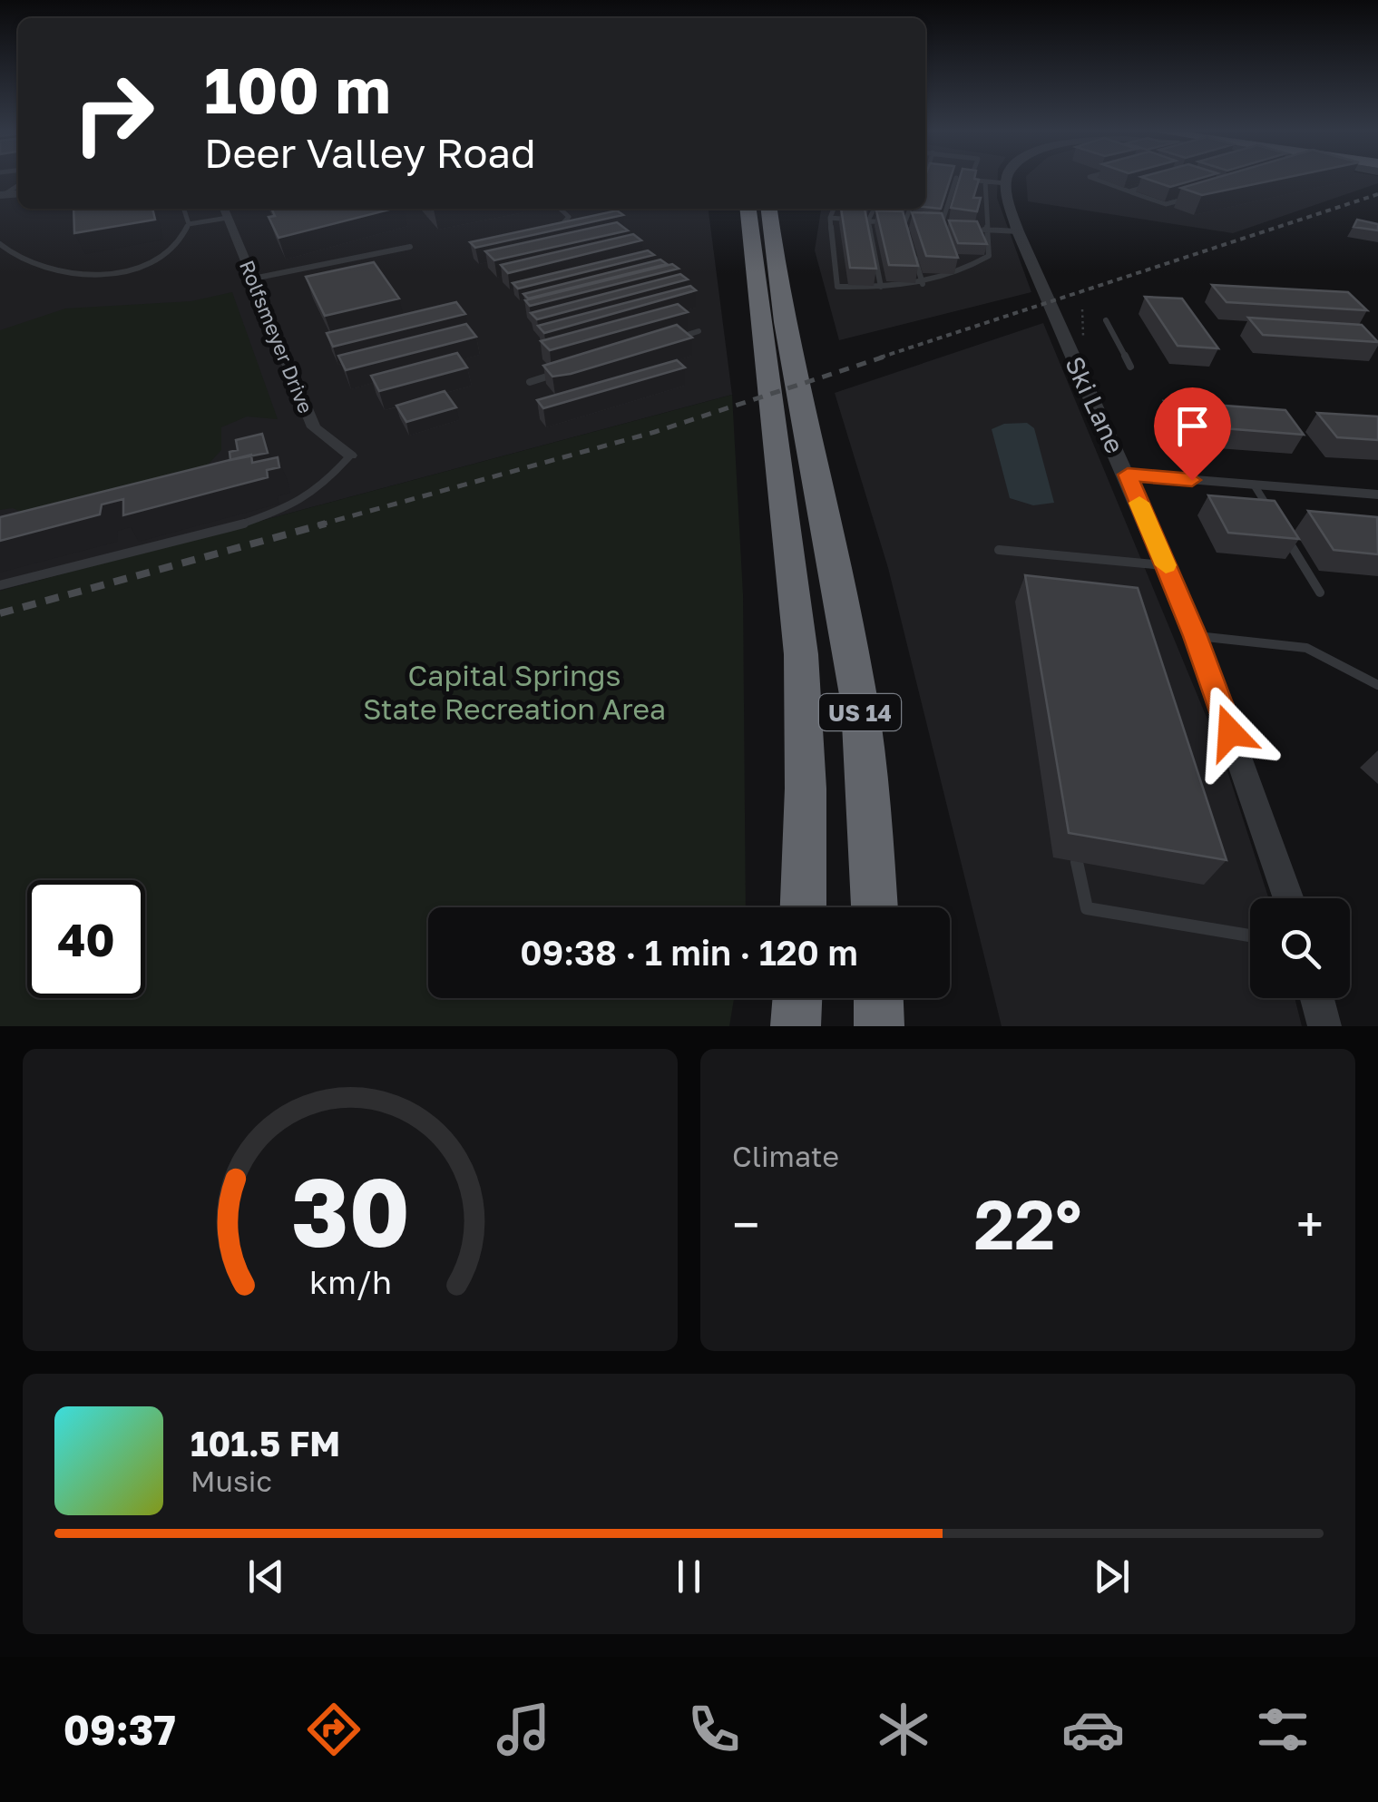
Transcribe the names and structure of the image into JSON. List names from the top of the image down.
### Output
{
  "streets": {
    "highway": ["US 14"],
    "street": ["Rolfsmeyer Drive", "Ski Lane"]
  },
  "parks": ["Capital Springs State Recreation Area"],
  "page": {
    "turn": ["100 m", "Deer Valley Road"],
    "limit": "40",
    "trip": "09:38 · 1 min · 120 m",
    "tile": "Climate",
    "heat": ["−", "22°", "+"],
    "song": ["101.5 FM", "Music"],
    "tabs": "09:37",
    "gauge": ["30", "km/h"]
  }
}
